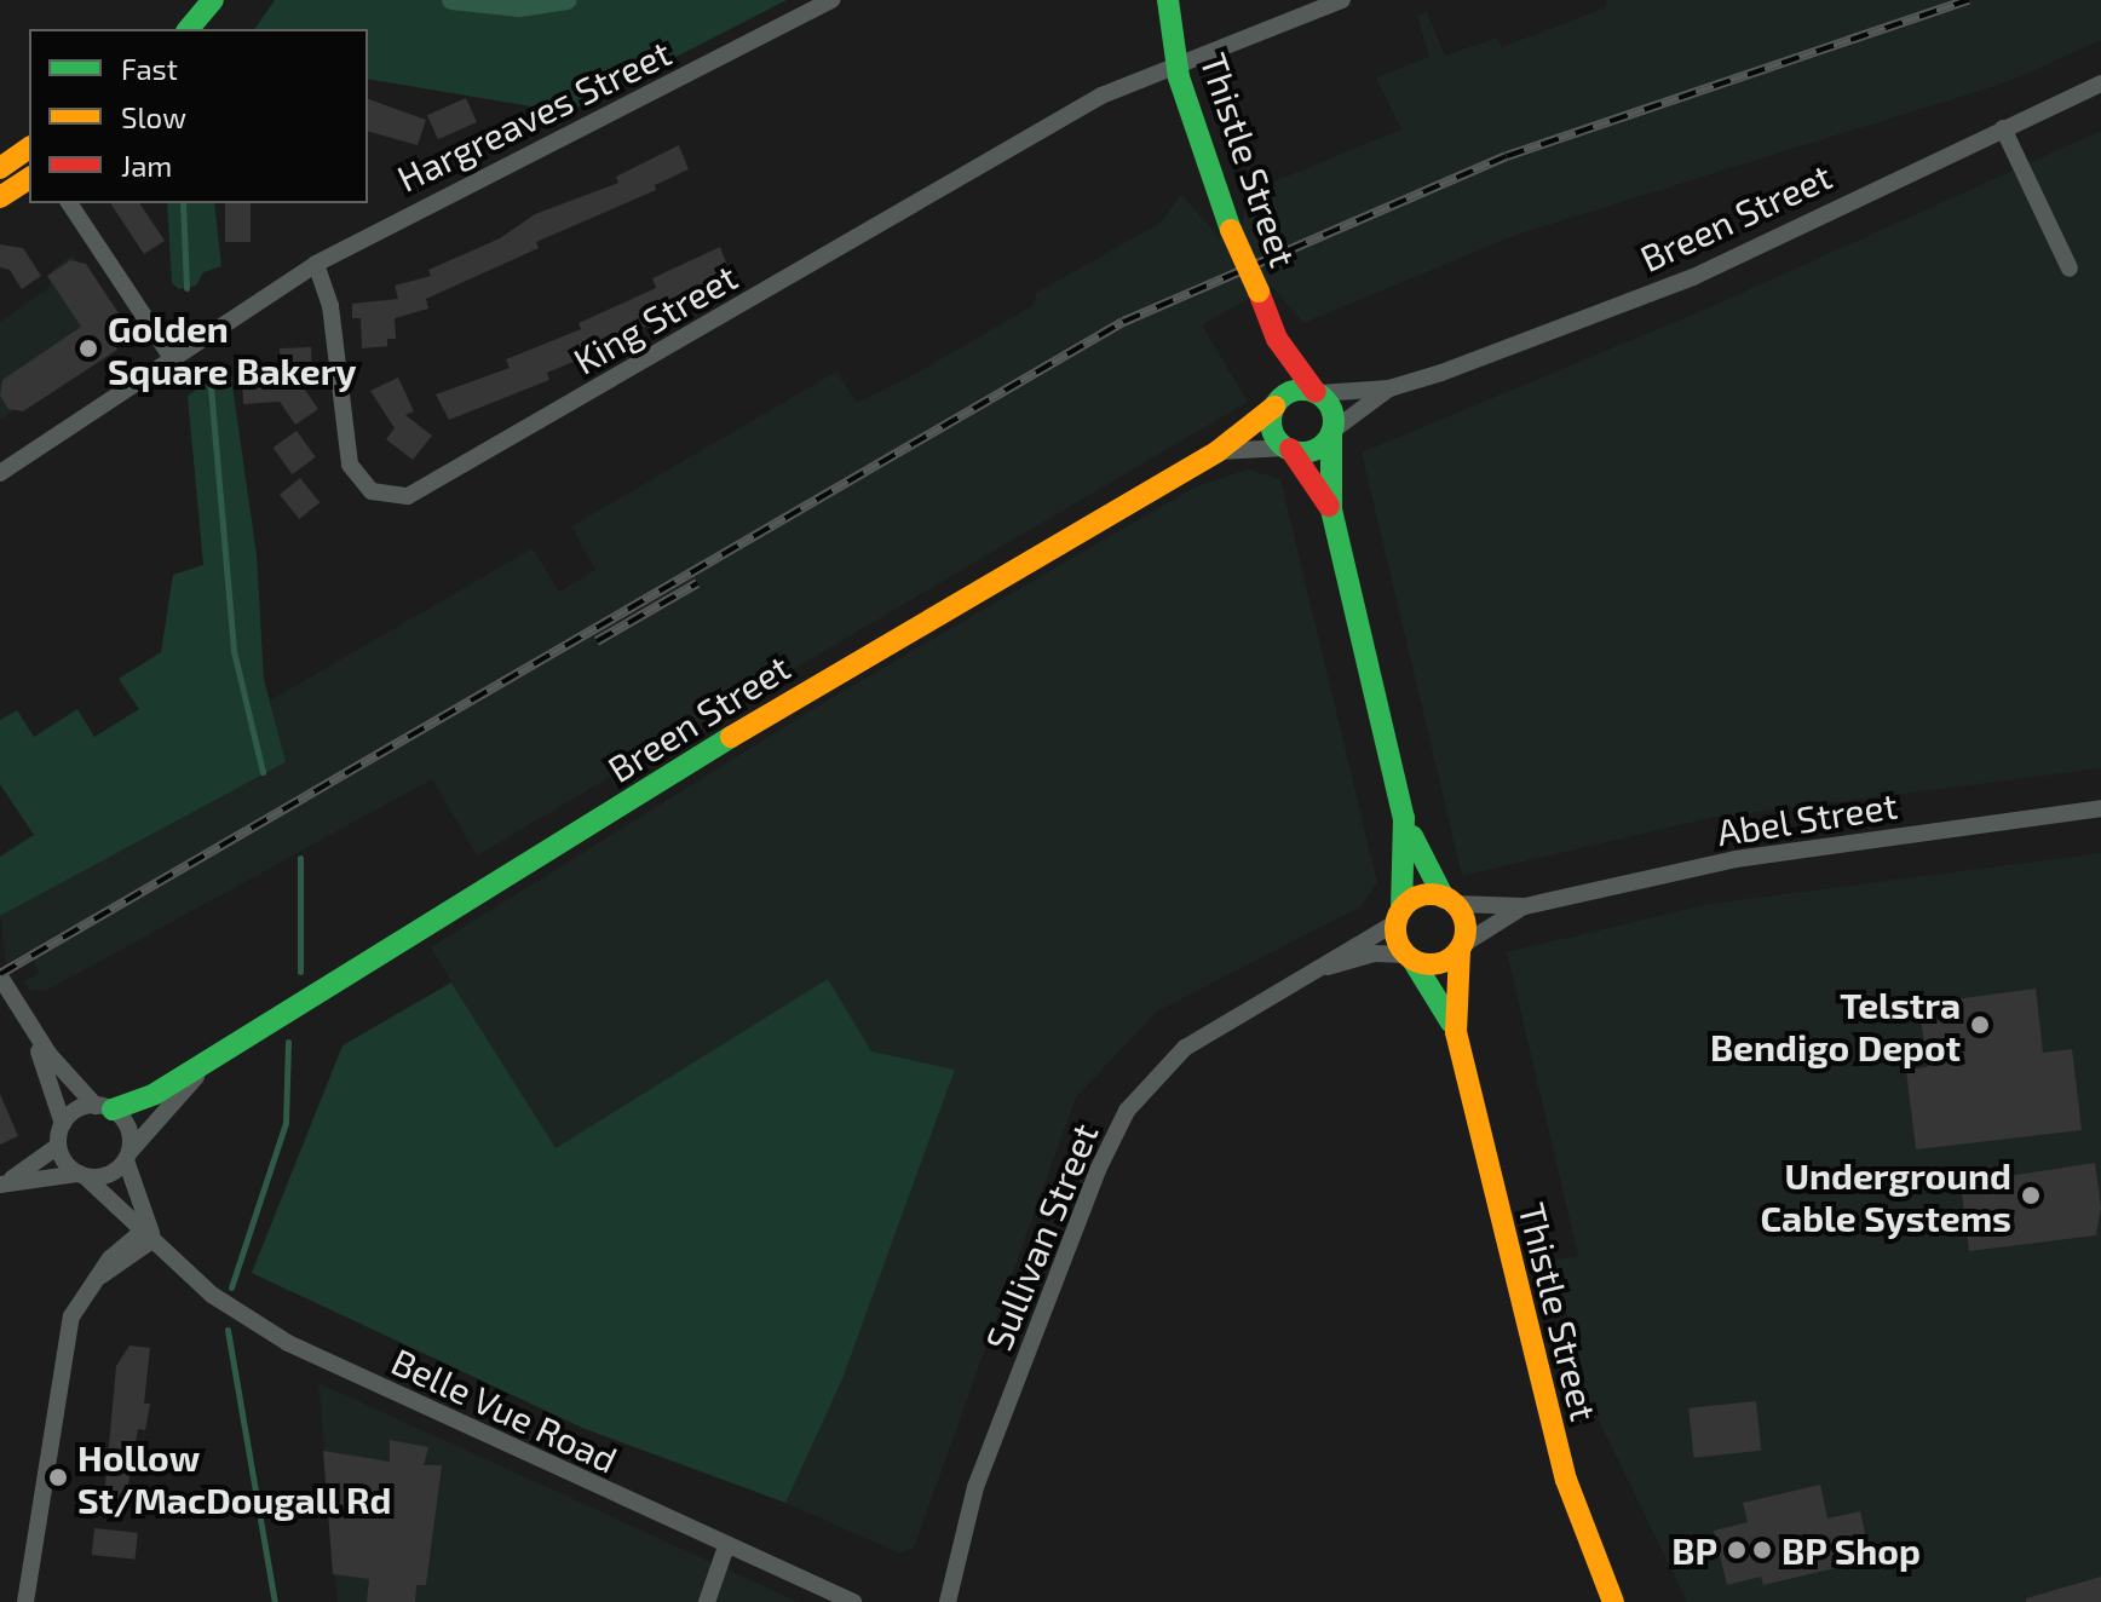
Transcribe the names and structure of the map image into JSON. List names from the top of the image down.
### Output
{
  "streets": {
    "main road": ["Thistle Street", "Breen Street"],
    "street": [
      "Hargreaves Street",
      "King Street",
      "Abel Street",
      "Sullivan Street",
      "Belle Vue Road"
    ]
  },
  "crossings": [
    ["Hargreaves Street", "King Street"],
    ["Thistle Street", "Breen Street"],
    ["Thistle Street", "King Street"],
    ["Thistle Street", "Abel Street"],
    ["Thistle Street", "Sullivan Street"],
    ["Breen Street", "Belle Vue Road"],
    ["Abel Street", "Sullivan Street"]
  ],
  "places": [
    "Golden Square Bakery",
    "Telstra Bendigo Depot",
    "Underground Cable Systems",
    "Hollow St/MacDougall Rd",
    "BP",
    "BP Shop"
  ],
  "legend": ["Fast", "Slow", "Jam"]
}
